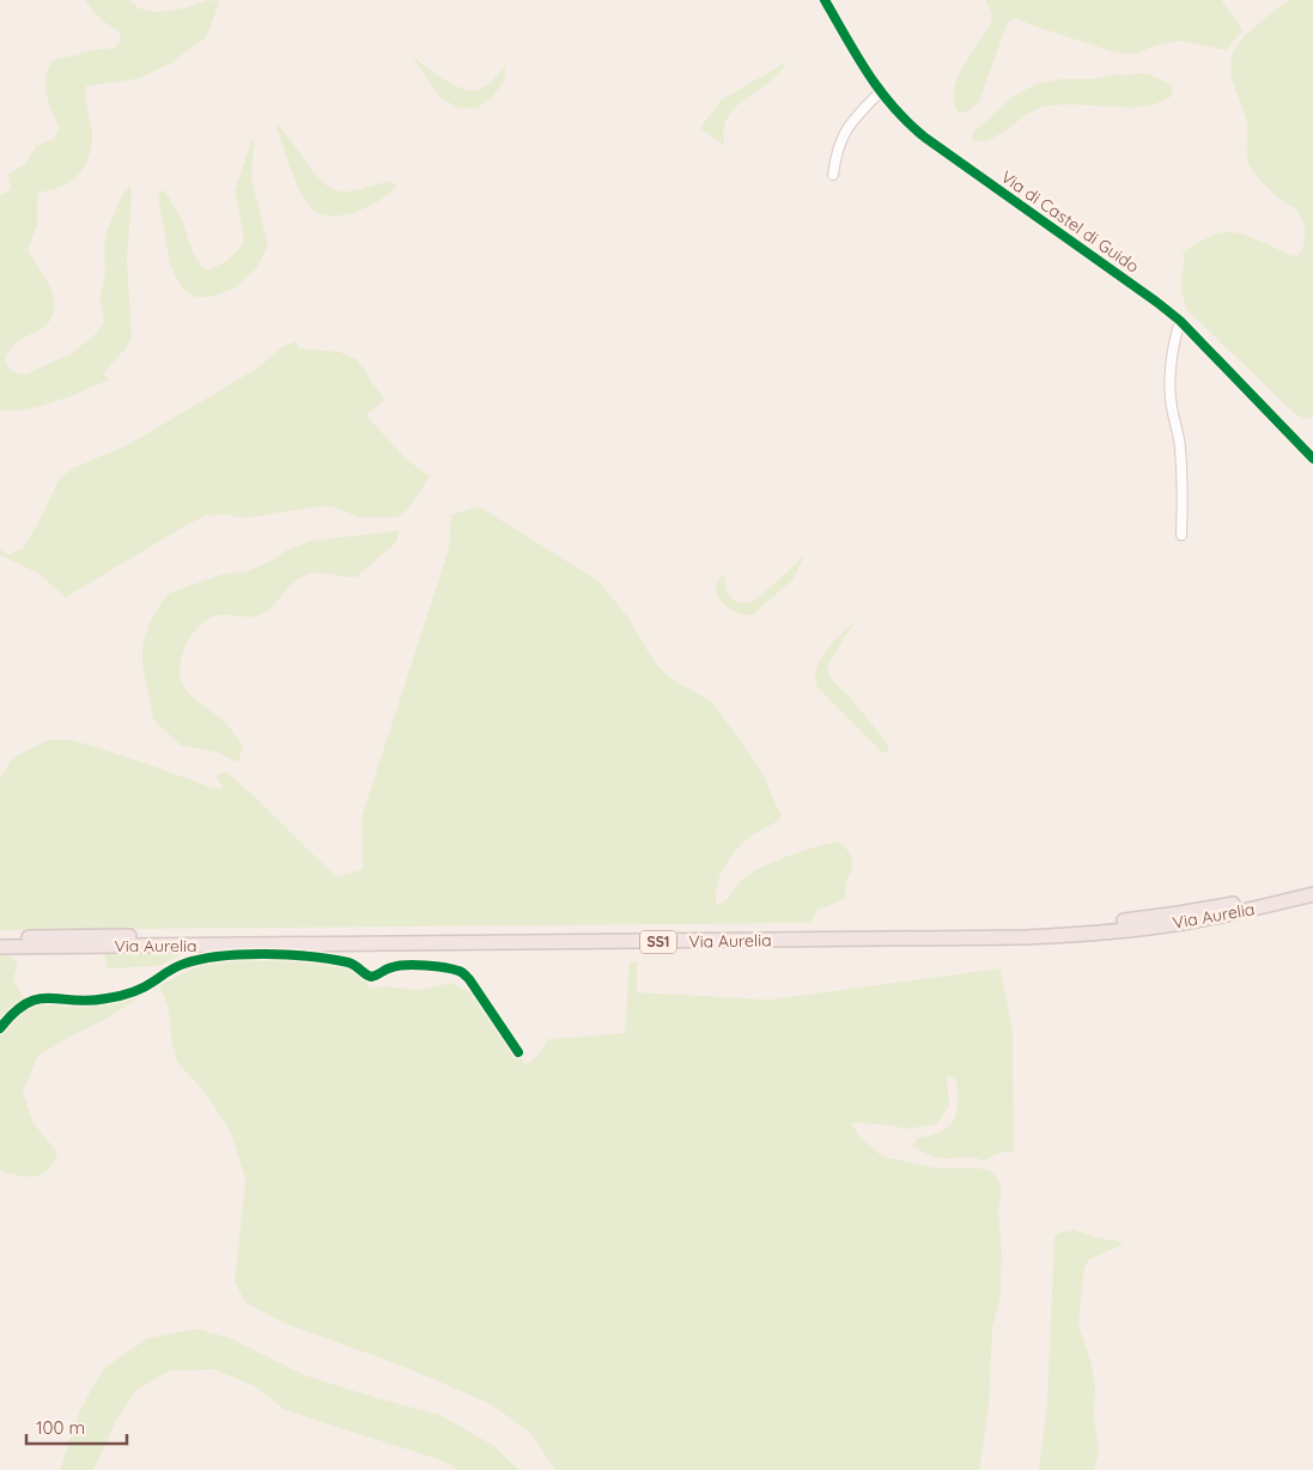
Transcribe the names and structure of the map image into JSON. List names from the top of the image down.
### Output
{
  "streets": {
    "highway": ["Via Aurelia", "SS1"],
    "street": ["Via di Castel di Guido"]
  },
  "scale_bar": "100 m"
}
